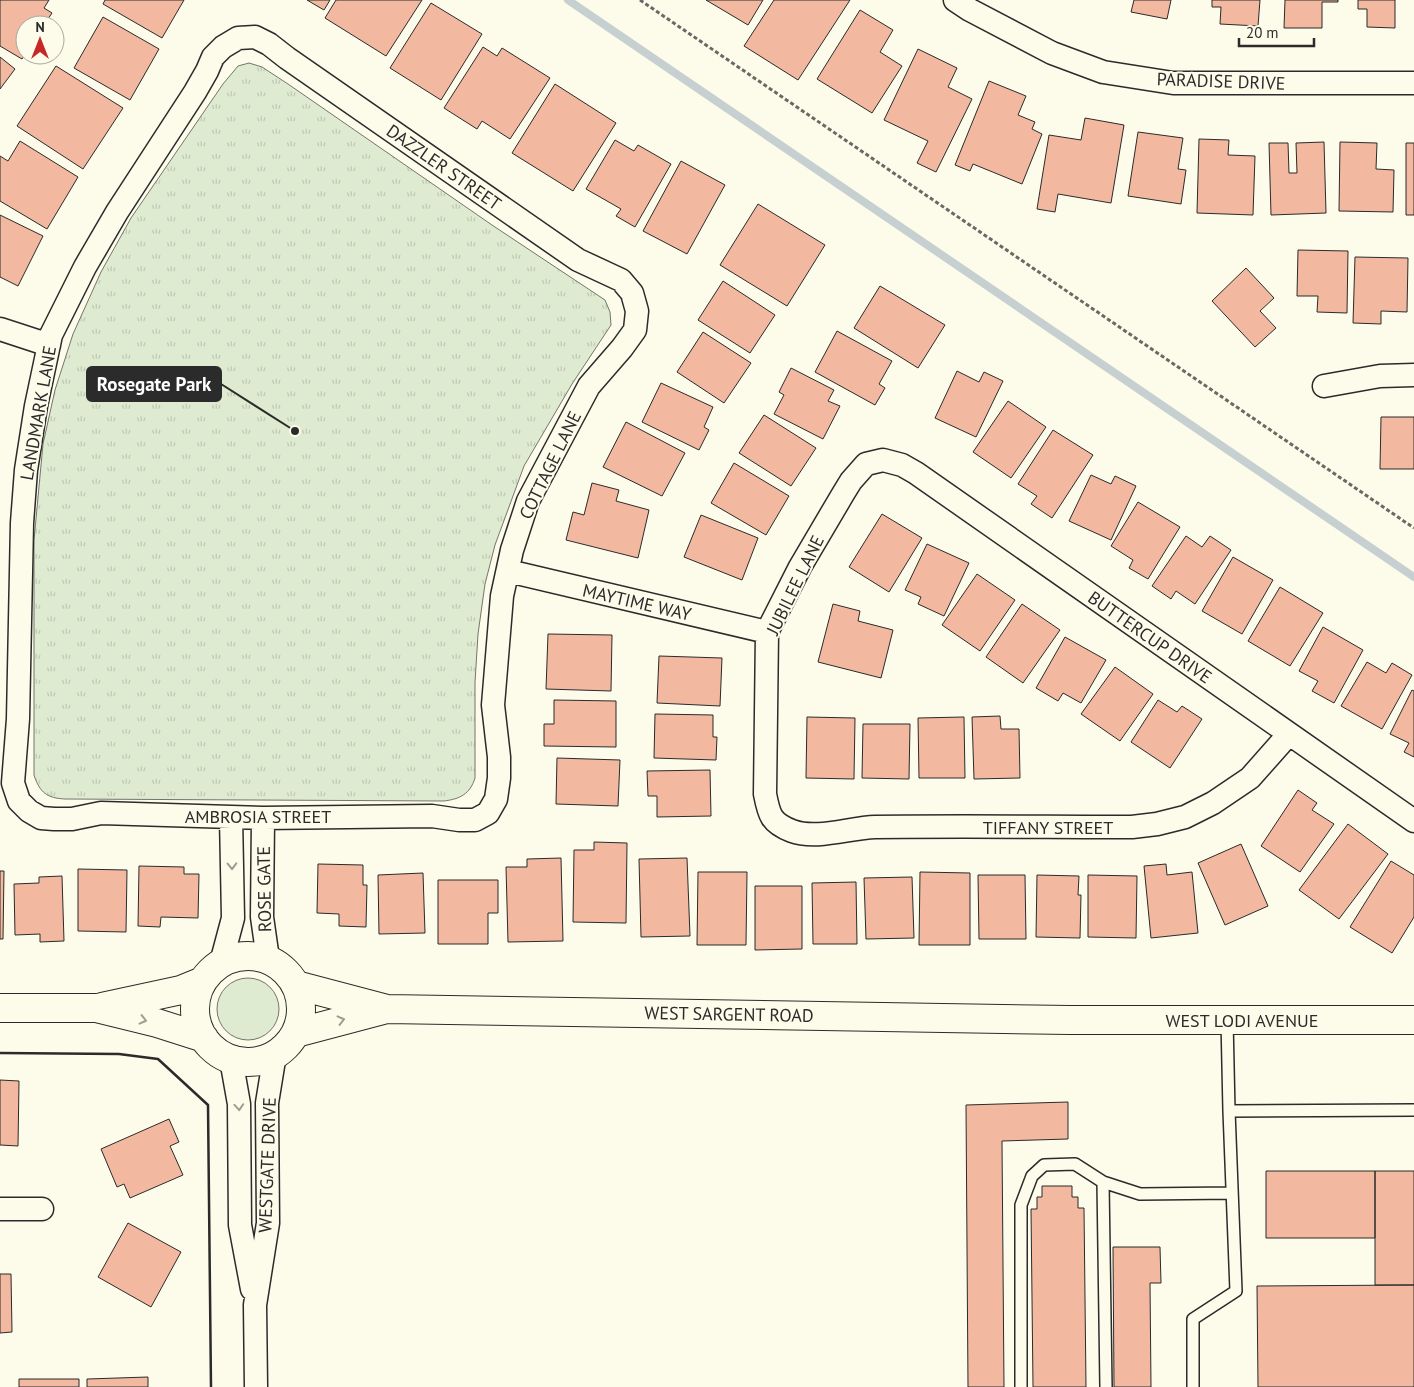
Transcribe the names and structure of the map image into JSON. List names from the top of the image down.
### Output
{
  "streets": {
    "street": [
      "PARADISE DRIVE",
      "DAZZLER STREET",
      "LANDMARK LANE",
      "COTTAGE LANE",
      "JUBILEE LANE",
      "MAYTIME WAY",
      "BUTTERCUP DRIVE",
      "AMBROSIA STREET",
      "TIFFANY STREET",
      "ROSE GATE",
      "WEST SARGENT ROAD",
      "WEST LODI AVENUE",
      "WESTGATE DRIVE"
    ]
  },
  "crossings": [
    ["DAZZLER STREET", "LANDMARK LANE"],
    ["DAZZLER STREET", "COTTAGE LANE"],
    ["LANDMARK LANE", "AMBROSIA STREET"],
    ["COTTAGE LANE", "MAYTIME WAY"],
    ["COTTAGE LANE", "AMBROSIA STREET"],
    ["JUBILEE LANE", "MAYTIME WAY"],
    ["JUBILEE LANE", "BUTTERCUP DRIVE"],
    ["JUBILEE LANE", "TIFFANY STREET"],
    ["BUTTERCUP DRIVE", "TIFFANY STREET"],
    ["AMBROSIA STREET", "ROSE GATE"],
    ["ROSE GATE", "WEST SARGENT ROAD"],
    ["ROSE GATE", "WESTGATE DRIVE"],
    ["WEST SARGENT ROAD", "WEST LODI AVENUE"],
    ["WEST SARGENT ROAD", "WESTGATE DRIVE"]
  ],
  "places": ["Rosegate Park"],
  "scale_bar": "20 m",
  "north": "top"
}
